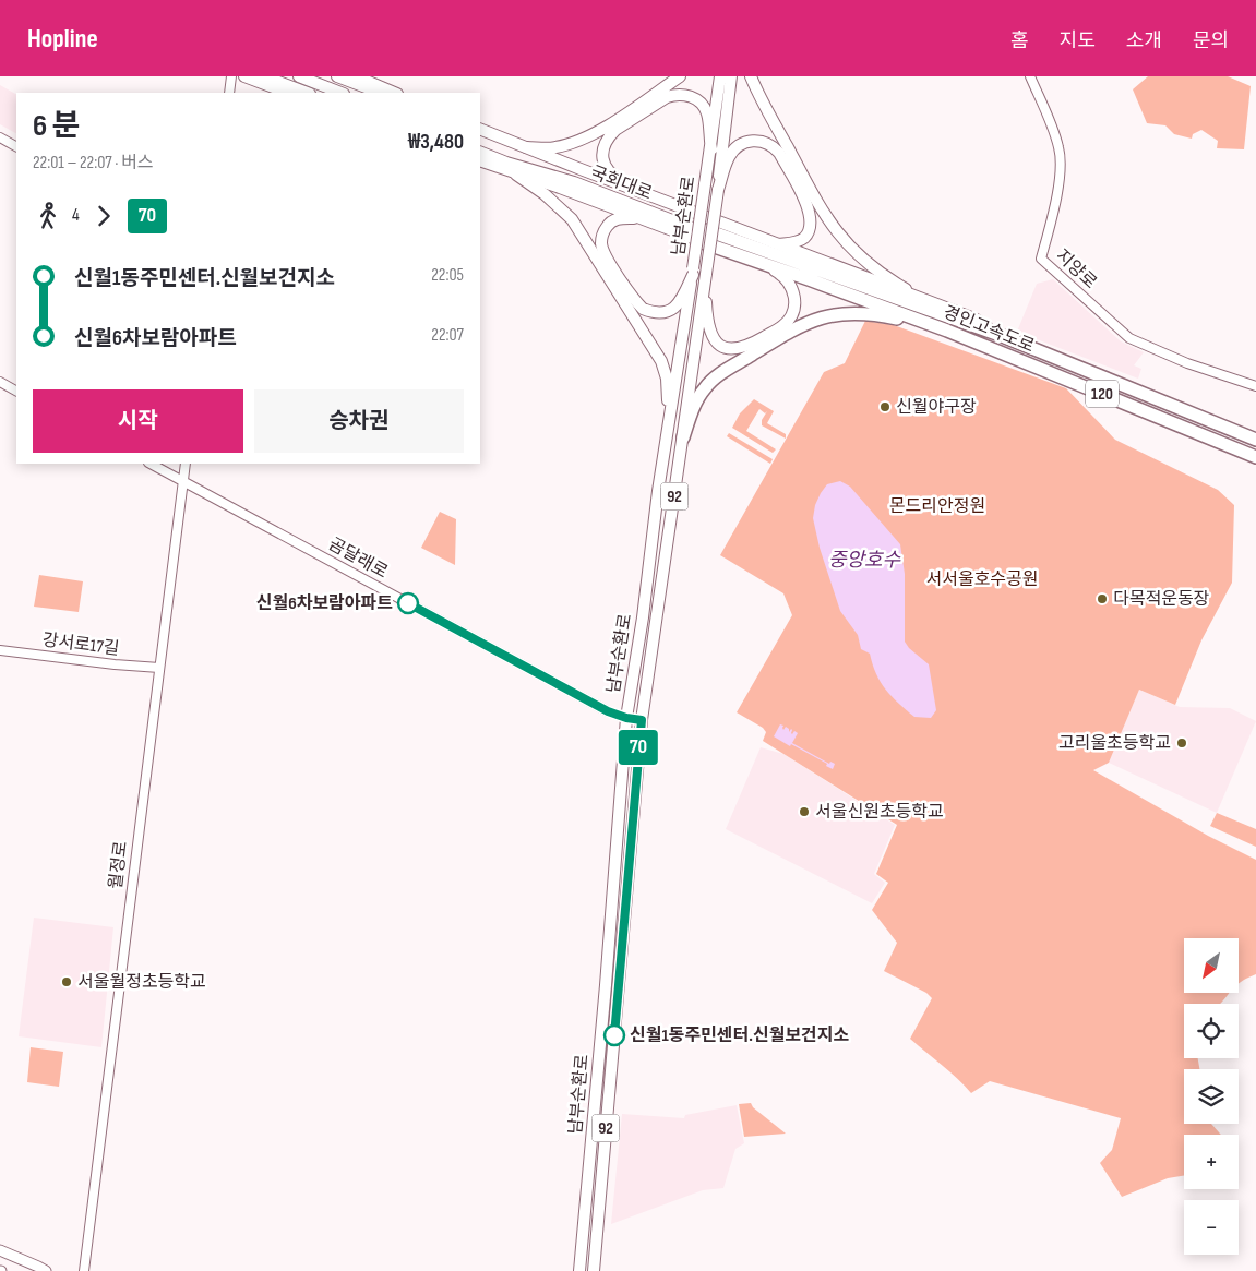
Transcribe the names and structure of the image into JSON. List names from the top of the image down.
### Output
{
  "streets": {
    "highway": ["경인고속도로", "120"],
    "main road": ["국회대로", "남부순환로", "92"],
    "street": [
      "지양로",
      "곰달래로",
      "강서로17길",
      "월정로"
    ]
  },
  "crossings": [
    ["국회대로", "경인고속도로"],
    ["남부순환로", "곰달래로"],
    ["곰달래로", "월정로"],
    ["강서로17길", "월정로"]
  ],
  "water": ["중앙호수"],
  "parks": ["몬드리안정원", "서서울호수공원"],
  "places": [
    "신월야구장",
    "다목적운동장",
    "신월6차보람아파트",
    "고리울초등학교",
    "서울신원초등학교",
    "서울월정초등학교",
    "신월1동주민센터.신월보건지소"
  ],
  "lines": ["bus line 70"],
  "north": "bottom left",
  "page": {
    "header": "Hopline",
    "nav": [
      "홈",
      "지도",
      "소개",
      "문의"
    ],
    "on_map": "70",
    "heading": ["6 분", "22:01 – 22:07 · 버스", "₩3,480"],
    "legs": ["4", "70"],
    "list": [
      {
        "name": "신월1동주민센터.신월보건지소",
        "value": "22:05"
      },
      {
        "name": "신월6차보람아파트",
        "value": "22:07"
      }
    ],
    "buttons": ["시작", "승차권"],
    "map_buttons": ["+", "−"]
  }
}
